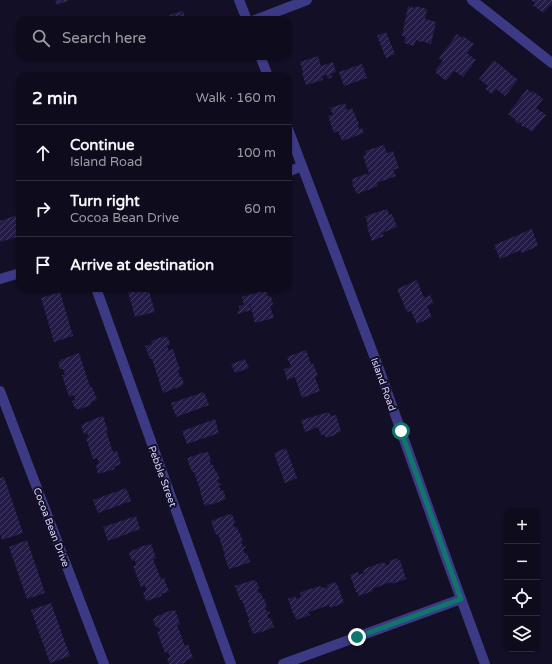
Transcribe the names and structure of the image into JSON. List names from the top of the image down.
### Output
{
  "streets": {
    "street": ["Island Road", "Pebble Street", "Cocoa Bean Drive"]
  },
  "page": {
    "search": "Search here",
    "heading": ["2 min", "Walk · 160 m"],
    "list": [
      ["Continue", "Island Road", "100 m"],
      ["Turn right", "Cocoa Bean Drive", "60 m"],
      "Arrive at destination"
    ],
    "map_buttons": ["+", "−"]
  }
}
